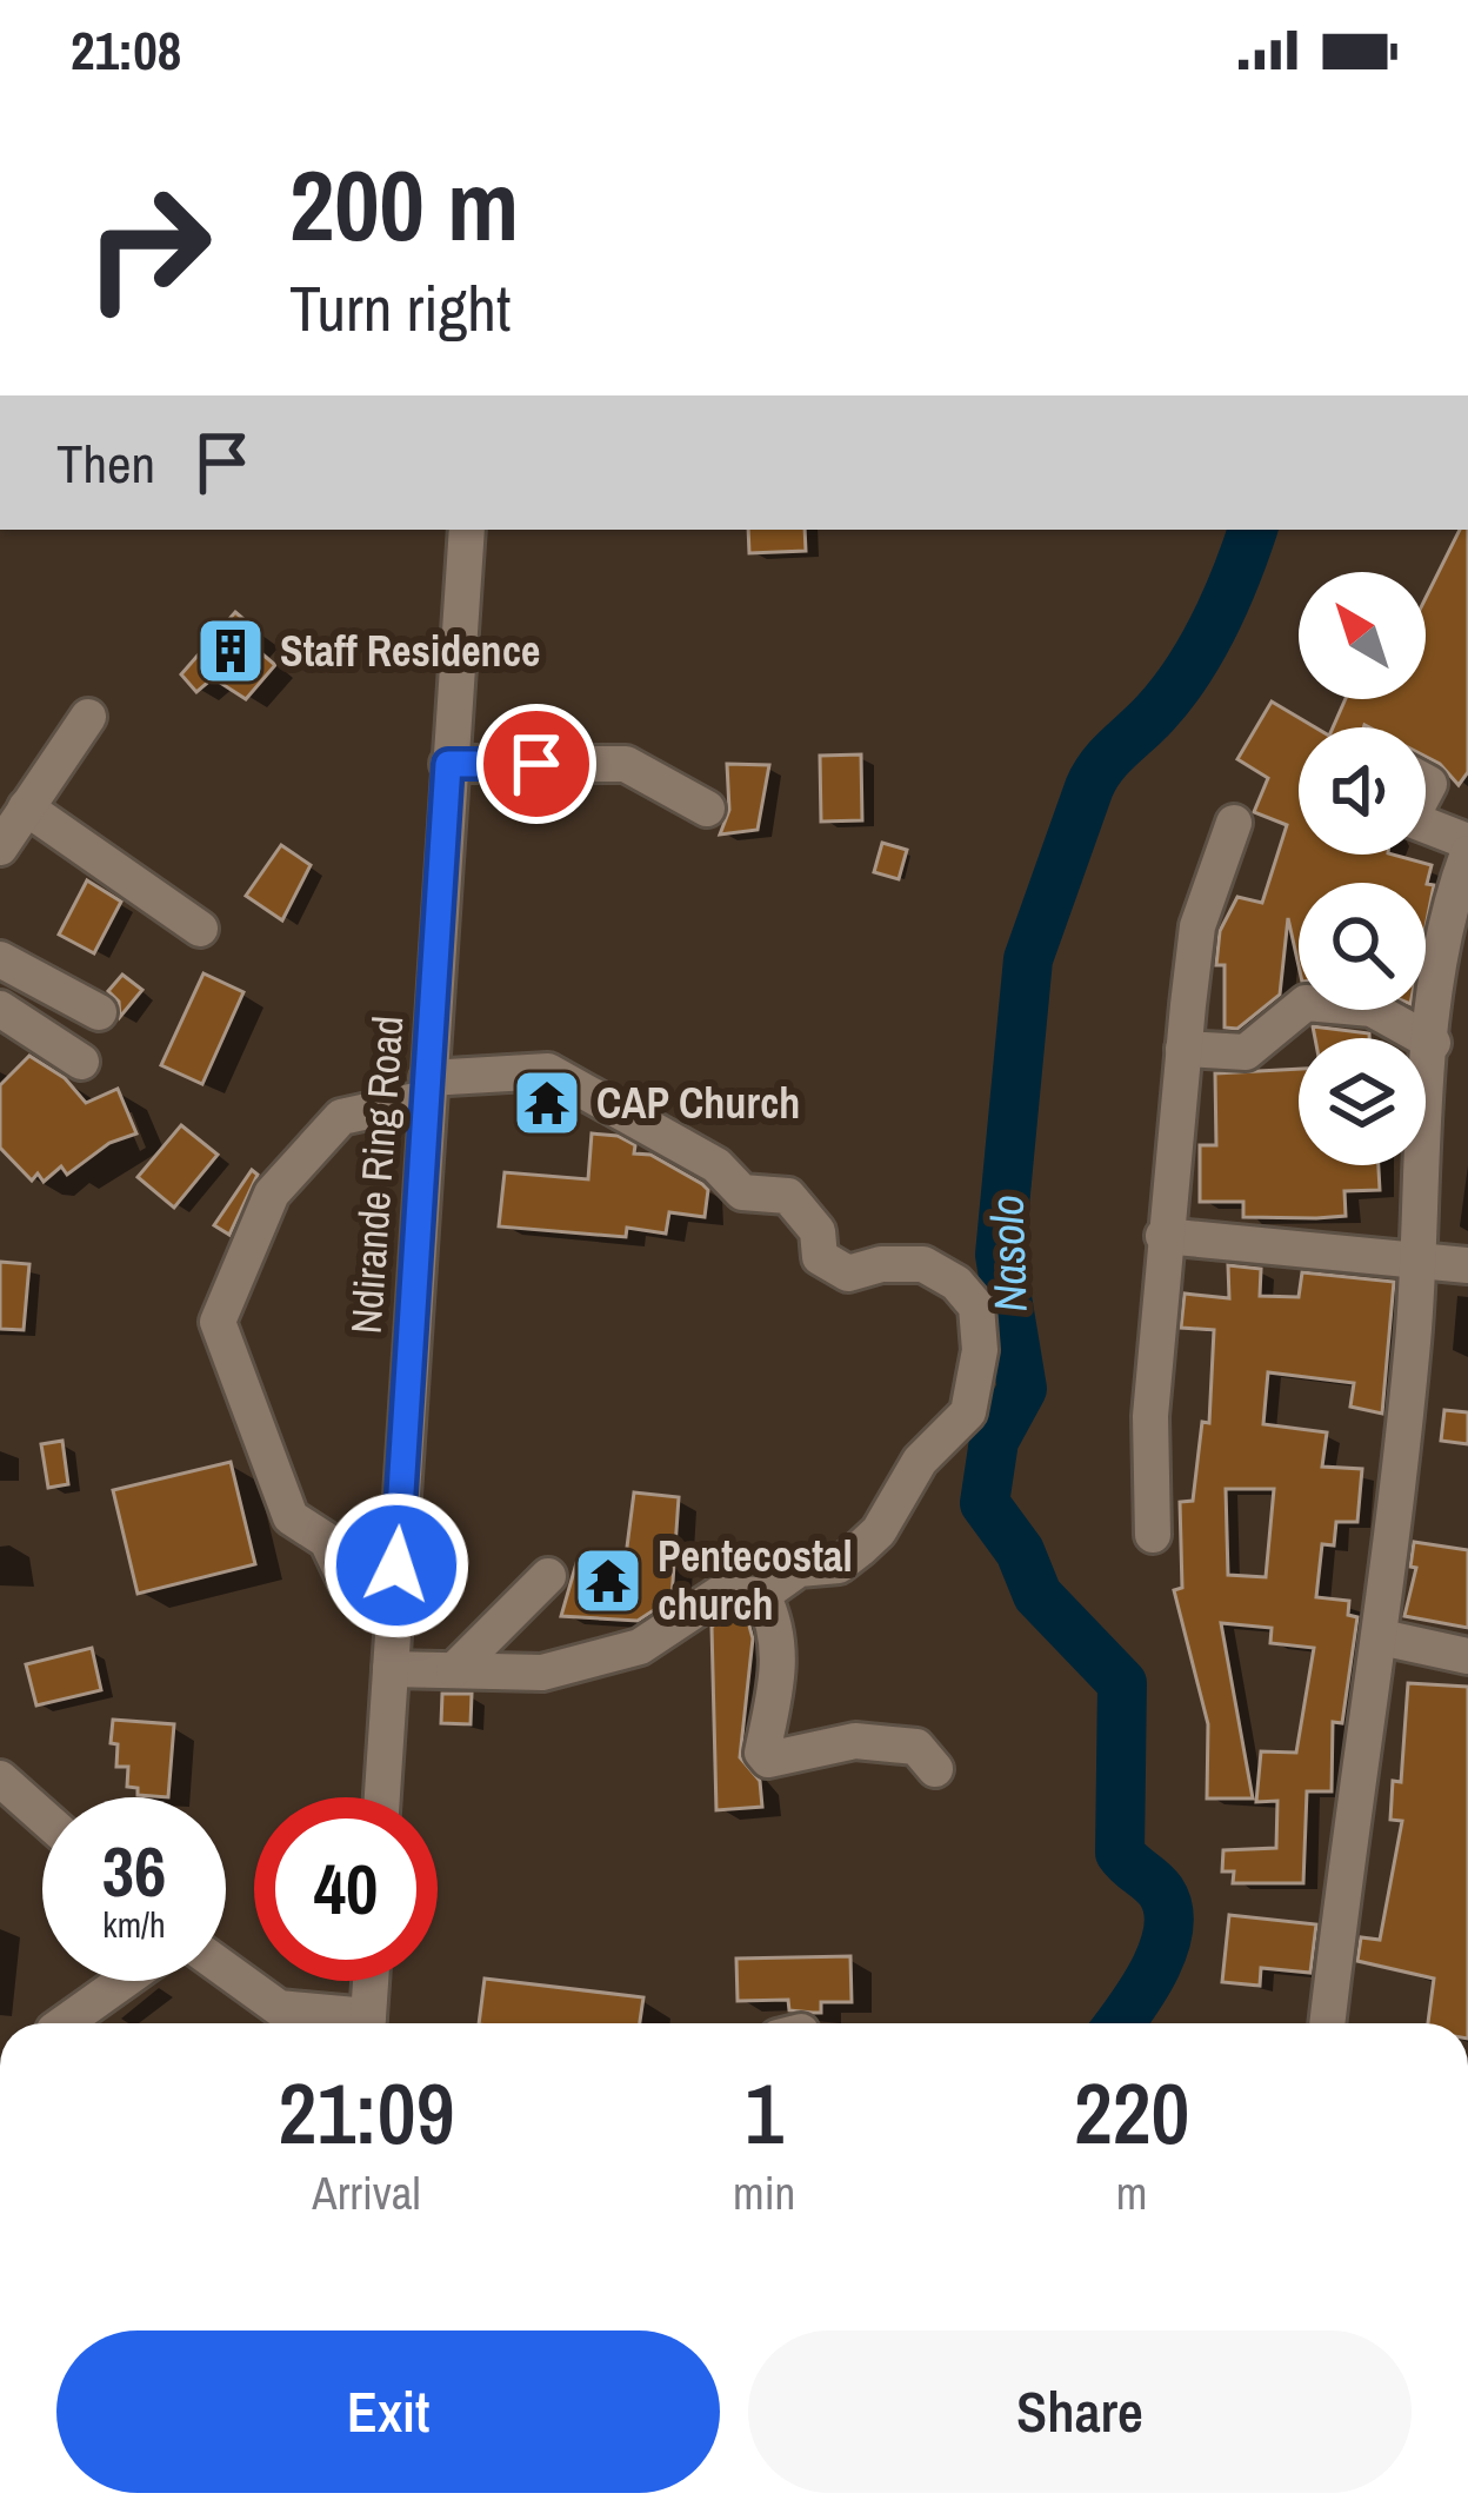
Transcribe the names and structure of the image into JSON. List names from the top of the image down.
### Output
{
  "streets": {
    "street": ["Ndirande Ring Road"]
  },
  "water": ["Nasolo"],
  "places": {
    "building": ["Staff Residence"],
    "temple": ["CAP Church", "Pentecostal church"]
  },
  "north": "top left",
  "page": {
    "status": "21:08",
    "turn": ["200 m", "Turn right"],
    "then": "Then",
    "speed": "36 km/h",
    "limit": "40",
    "eta": [
      "21:09",
      "Arrival",
      "1",
      "min",
      "220",
      "m"
    ],
    "buttons": ["Exit", "Share"]
  }
}
